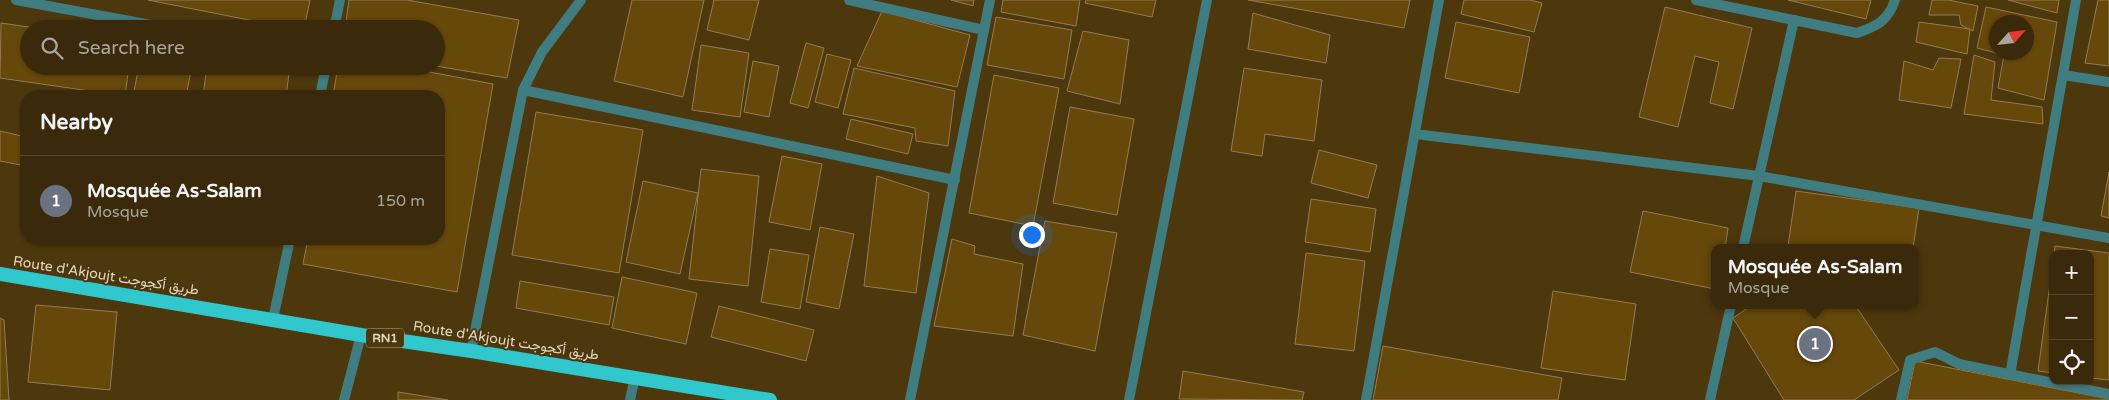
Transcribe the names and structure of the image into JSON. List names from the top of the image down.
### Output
{
  "streets": {
    "highway": ["Route d'Akjoujt طريق أكجوجت", "RN1"]
  },
  "north": "top right",
  "page": {
    "search": "Search here",
    "heading": "Nearby",
    "list": [
      {
        "mark": "1",
        "name": "Mosquée As-Salam",
        "note": "Mosque",
        "value": "150 m"
      }
    ],
    "popup": ["Mosquée As-Salam", "Mosque"],
    "map_buttons": ["+", "−"],
    "pins": "1"
  }
}
